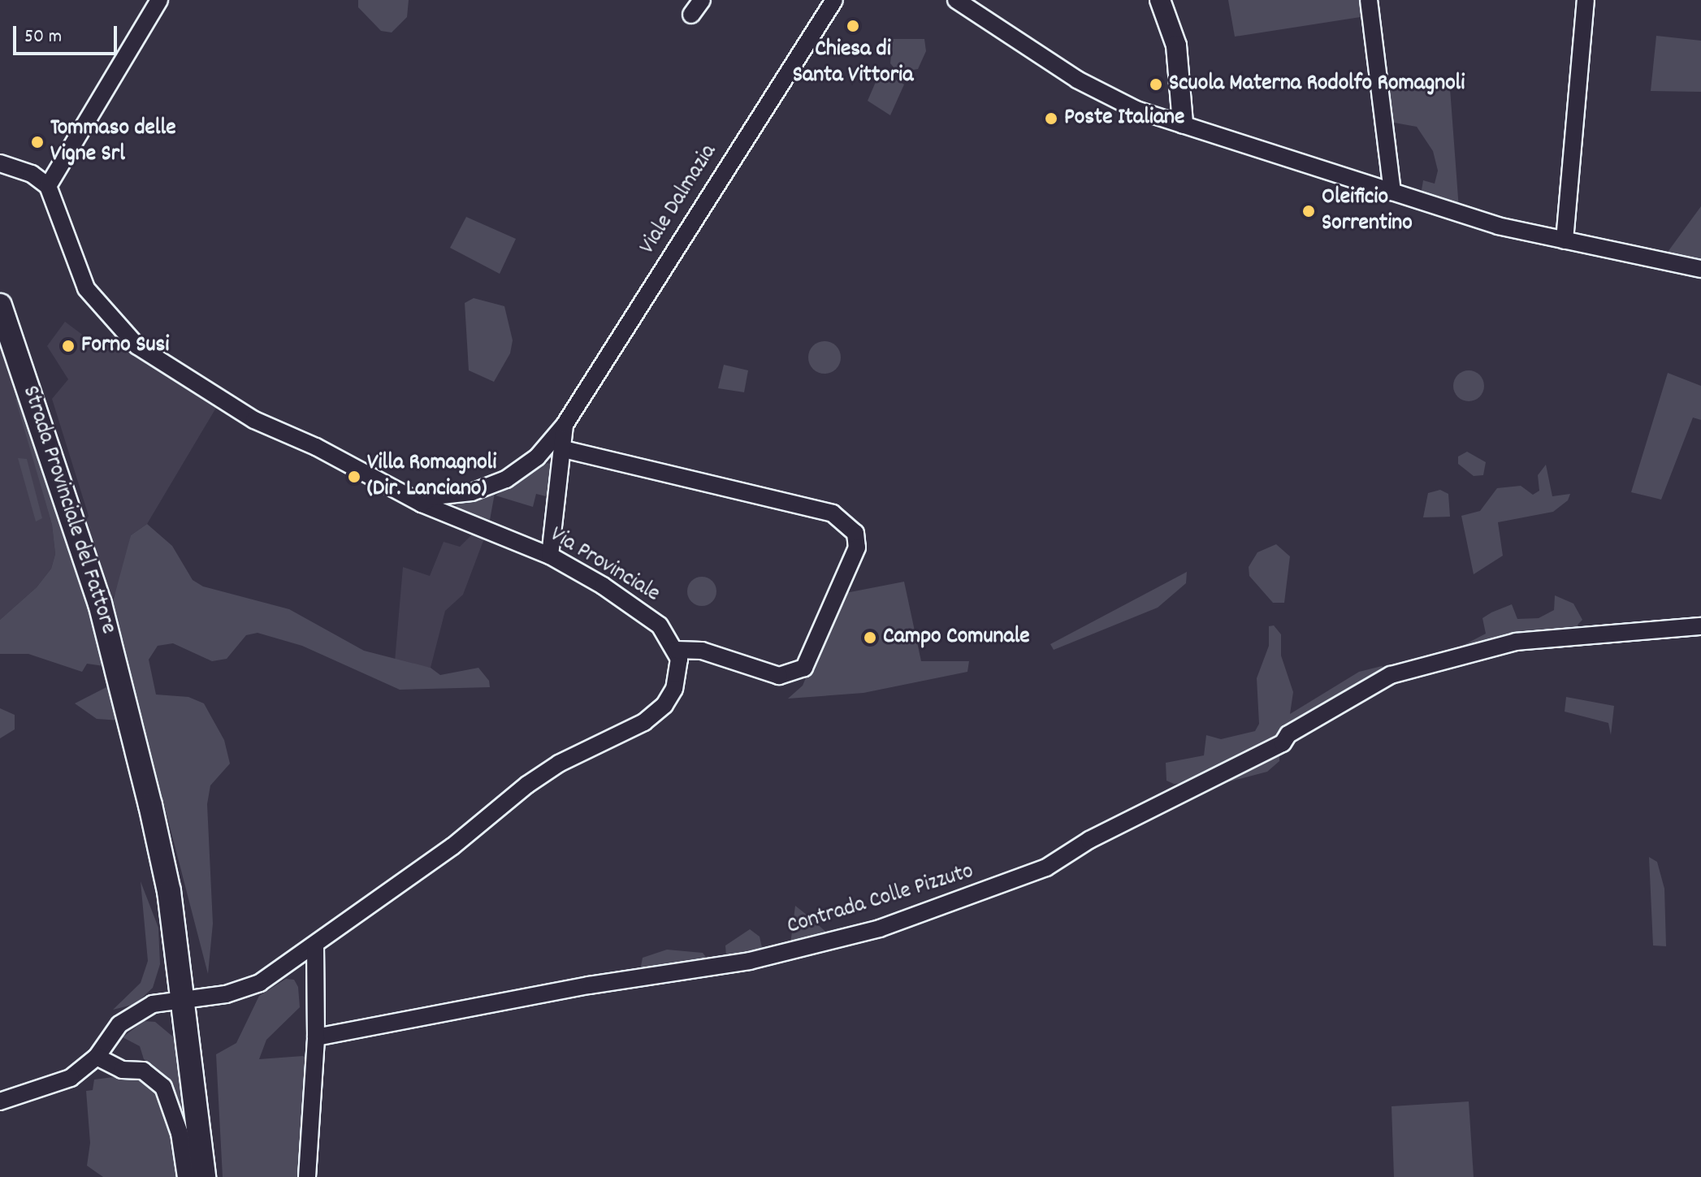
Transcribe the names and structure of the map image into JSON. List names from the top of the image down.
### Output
{
  "streets": {
    "main road": ["Strada Provinciale del Fattore"],
    "street": ["Viale Dalmazia", "Via Provinciale", "Contrada Colle Pizzuto"]
  },
  "crossings": [
    ["Viale Dalmazia", "Via Provinciale"]
  ],
  "places": [
    "Chiesa di Santa Vittoria",
    "Scuola Materna Rodolfo Romagnoli",
    "Poste Italiane",
    "Tommaso delle Vigne Srl",
    "Oleificio Sorrentino",
    "Forno Susi",
    "Villa Romagnoli (Dir. Lanciano)",
    "Campo Comunale"
  ],
  "scale_bar": "50 m"
}
